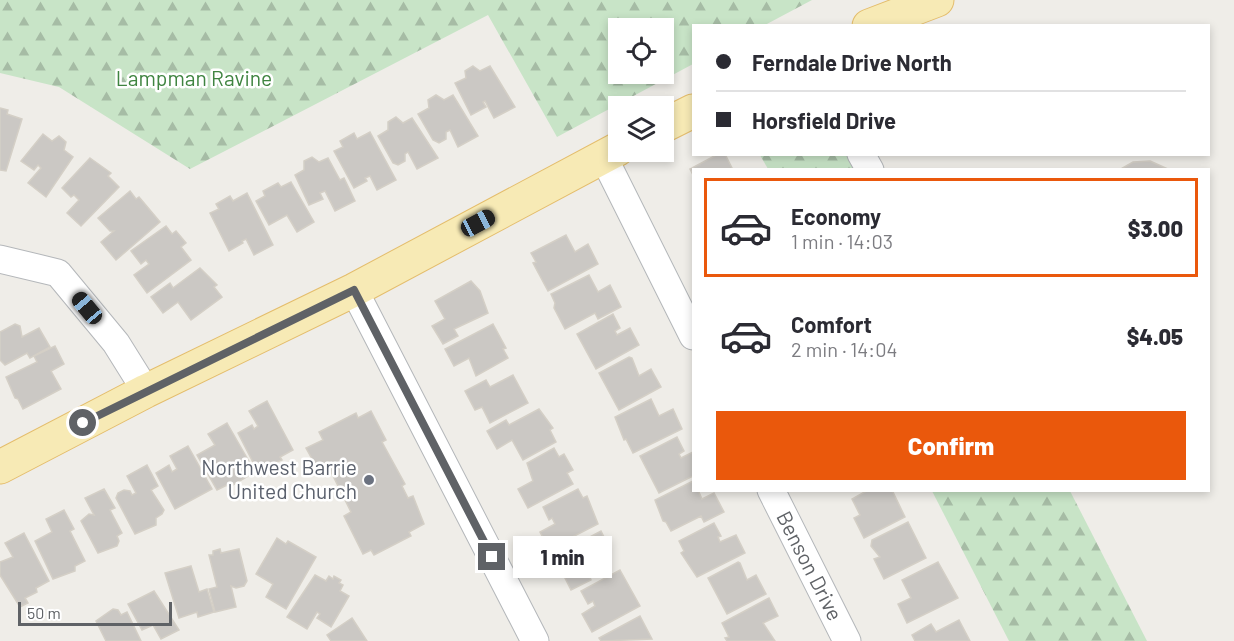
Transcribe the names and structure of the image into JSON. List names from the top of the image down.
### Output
{
  "streets": {
    "street": ["Benson Drive"]
  },
  "parks": ["Lampman Ravine"],
  "places": ["Northwest Barrie United Church"],
  "scale_bar": "50 m",
  "page": {
    "banner": ["Ferndale Drive North", "Horsfield Drive"],
    "list": [
      {
        "name": "Economy",
        "note": "1 min · 14:03",
        "value": "$3.00"
      },
      {
        "name": "Comfort",
        "note": "2 min · 14:04",
        "value": "$4.05"
      }
    ],
    "buttons": "Confirm",
    "bubble": "1 min",
    "scale": "50 m"
  }
}
